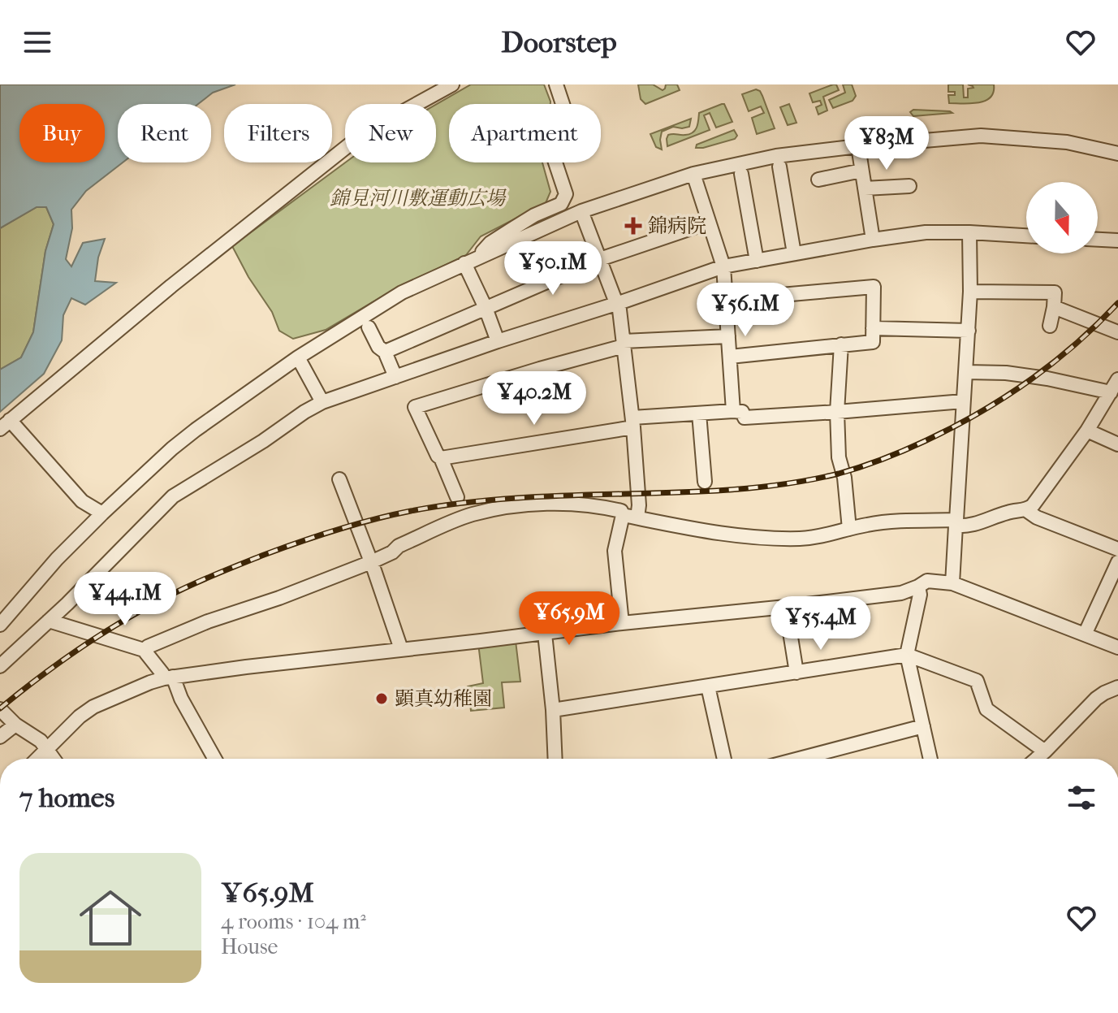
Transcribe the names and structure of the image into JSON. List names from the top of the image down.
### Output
{
  "parks": ["錦見河川敷運動広場"],
  "places": {
    "health": ["錦病院"],
    "other": ["顕真幼稚園"]
  },
  "north": "bottom",
  "page": {
    "header": "Doorstep",
    "chip": [
      "Buy",
      "Rent",
      "Filters",
      "New",
      "Apartment"
    ],
    "price": [
      "¥83M",
      "¥50.1M",
      "¥56.1M",
      "¥40.2M",
      "¥44.1M",
      "¥65.9M",
      "¥55.4M"
    ],
    "heading": "7 homes",
    "list": [
      {
        "name": "¥65.9M",
        "note": "4 rooms · 104 m² · House"
      }
    ]
  }
}
